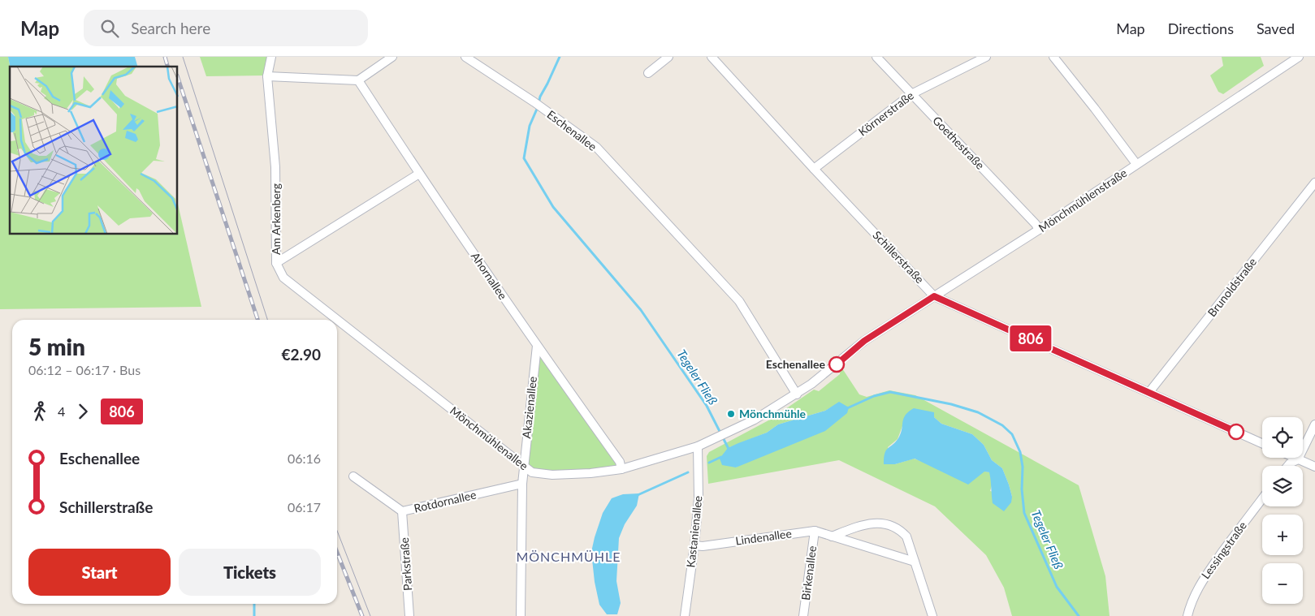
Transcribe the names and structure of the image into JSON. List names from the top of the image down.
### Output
{
  "streets": {
    "street": [
      "Körnerstraße",
      "Eschenallee",
      "Goethestraße",
      "Mönchmühlenstraße",
      "Am Arkenberg",
      "Schillerstraße",
      "Ahornallee",
      "Brunoldstraße",
      "Akazienallee",
      "Mönchmühlenallee",
      "Rotdornallee",
      "Kastanienallee",
      "Lindenallee",
      "Lessingstraße",
      "Parkstraße",
      "Birkenallee"
    ]
  },
  "crossings": [
    ["Körnerstraße", "Goethestraße"],
    ["Körnerstraße", "Schillerstraße"],
    ["Eschenallee", "Mönchmühlenallee"],
    ["Goethestraße", "Mönchmühlenstraße"],
    ["Mönchmühlenstraße", "Schillerstraße"],
    ["Mönchmühlenstraße", "Mönchmühlenallee"],
    ["Am Arkenberg", "Ahornallee"],
    ["Am Arkenberg", "Mönchmühlenallee"],
    ["Schillerstraße", "Brunoldstraße"],
    ["Ahornallee", "Akazienallee"],
    ["Ahornallee", "Mönchmühlenallee"],
    ["Akazienallee", "Mönchmühlenallee"],
    ["Akazienallee", "Rotdornallee"],
    ["Mönchmühlenallee", "Kastanienallee"],
    ["Rotdornallee", "Parkstraße"],
    ["Kastanienallee", "Lindenallee"],
    ["Lindenallee", "Birkenallee"]
  ],
  "districts": ["MÖNCHMÜHLE"],
  "water": ["Tegeler Fließ"],
  "places": ["Eschenallee", "Mönchmühle"],
  "lines": ["bus line 806"],
  "page": {
    "header": "Map",
    "search": "Search here",
    "nav": ["Map", "Directions", "Saved"],
    "on_map": "806",
    "heading": ["5 min", "06:12 – 06:17 · Bus", "€2.90"],
    "legs": ["4", "806"],
    "map_buttons": ["+", "−"],
    "list": [
      {
        "name": "Eschenallee",
        "value": "06:16"
      },
      {
        "name": "Schillerstraße",
        "value": "06:17"
      }
    ],
    "buttons": ["Start", "Tickets"]
  }
}
